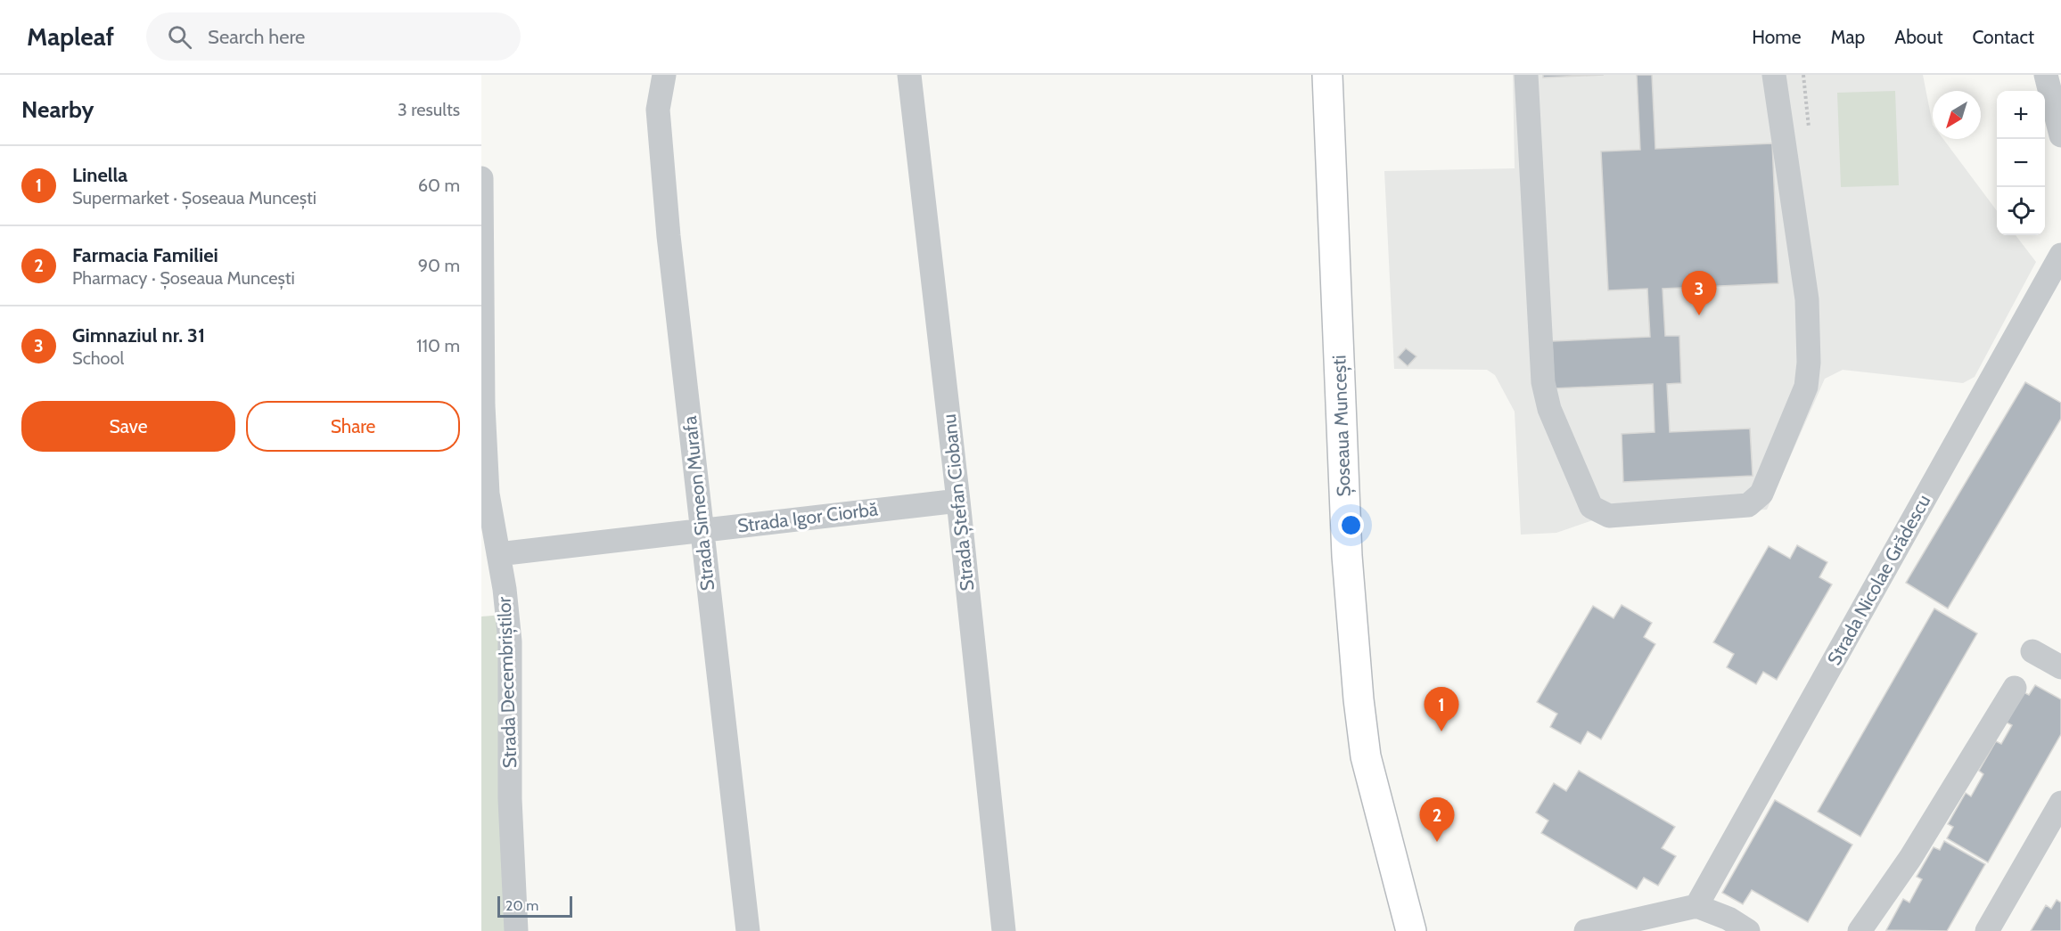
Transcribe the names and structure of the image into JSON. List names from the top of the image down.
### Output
{
  "streets": {
    "main road": ["Șoseaua Muncești"],
    "street": [
      "Strada Ștefan Ciobanu",
      "Strada Simeon Murafa",
      "Strada Igor Ciorbă",
      "Strada Nicolae Grădescu",
      "Strada Decembriștilor"
    ]
  },
  "crossings": [
    ["Strada Ștefan Ciobanu", "Strada Igor Ciorbă"],
    ["Strada Simeon Murafa", "Strada Igor Ciorbă"],
    ["Strada Igor Ciorbă", "Strada Decembriștilor"]
  ],
  "scale_bar": "20 m",
  "north": "bottom left",
  "page": {
    "header": "Mapleaf",
    "search": "Search here",
    "nav": [
      "Home",
      "Map",
      "About",
      "Contact"
    ],
    "heading": ["Nearby", "3 results"],
    "map_buttons": ["+", "−"],
    "list": [
      {
        "mark": "1",
        "name": "Linella",
        "note": "Supermarket · Șoseaua Muncești",
        "value": "60 m"
      },
      {
        "mark": "2",
        "name": "Farmacia Familiei",
        "note": "Pharmacy · Șoseaua Muncești",
        "value": "90 m"
      },
      {
        "mark": "3",
        "name": "Gimnaziul nr. 31",
        "note": "School",
        "value": "110 m"
      }
    ],
    "pins": ["3", "1", "2"],
    "buttons": ["Save", "Share"],
    "scale": "20 m"
  }
}
